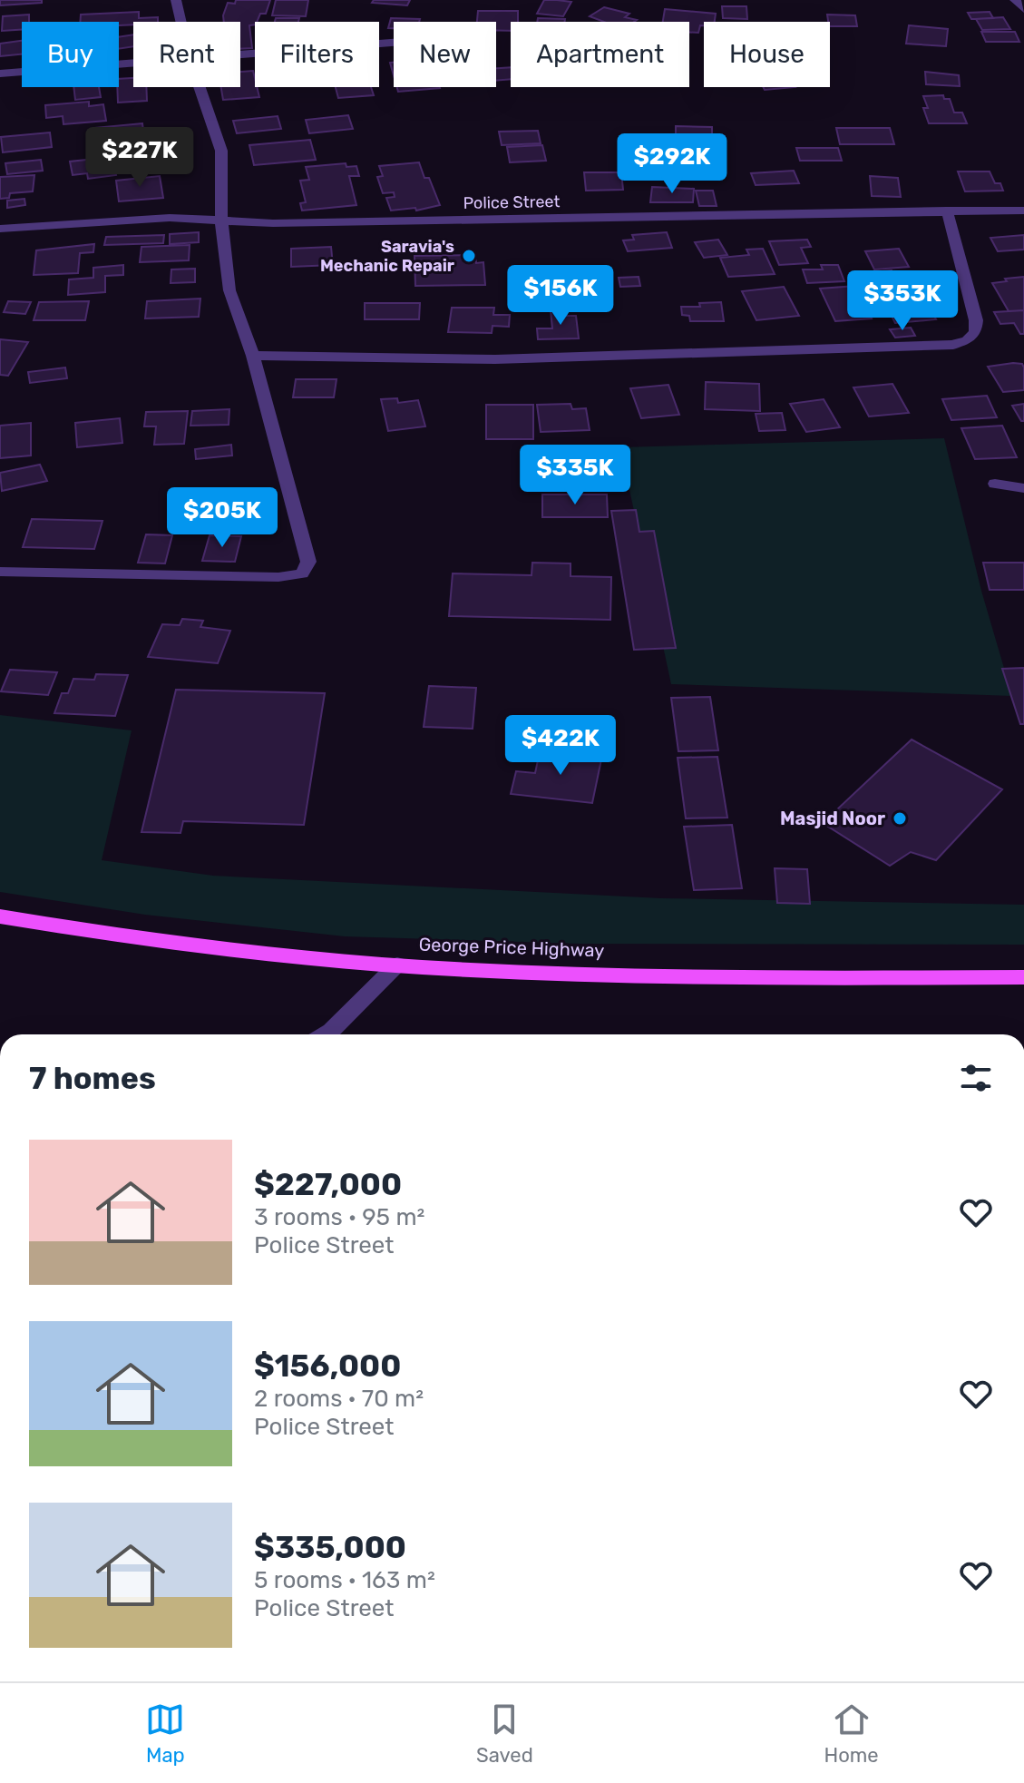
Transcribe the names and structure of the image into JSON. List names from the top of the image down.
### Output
{
  "streets": {
    "main road": ["George Price Highway"],
    "street": ["Police Street"]
  },
  "places": ["Saravia's Mechanic Repair", "Masjid Noor"],
  "page": {
    "chip": [
      "Buy",
      "Rent",
      "Filters",
      "New",
      "Apartment",
      "House"
    ],
    "price": [
      "$227K",
      "$292K",
      "$156K",
      "$353K",
      "$335K",
      "$205K",
      "$422K"
    ],
    "heading": "7 homes",
    "list": [
      {
        "name": "$227,000",
        "note": "3 rooms · 95 m² · Police Street"
      },
      {
        "name": "$156,000",
        "note": "2 rooms · 70 m² · Police Street"
      },
      {
        "name": "$335,000",
        "note": "5 rooms · 163 m² · Police Street"
      }
    ],
    "tabs": ["Map", "Saved", "Home"]
  }
}
